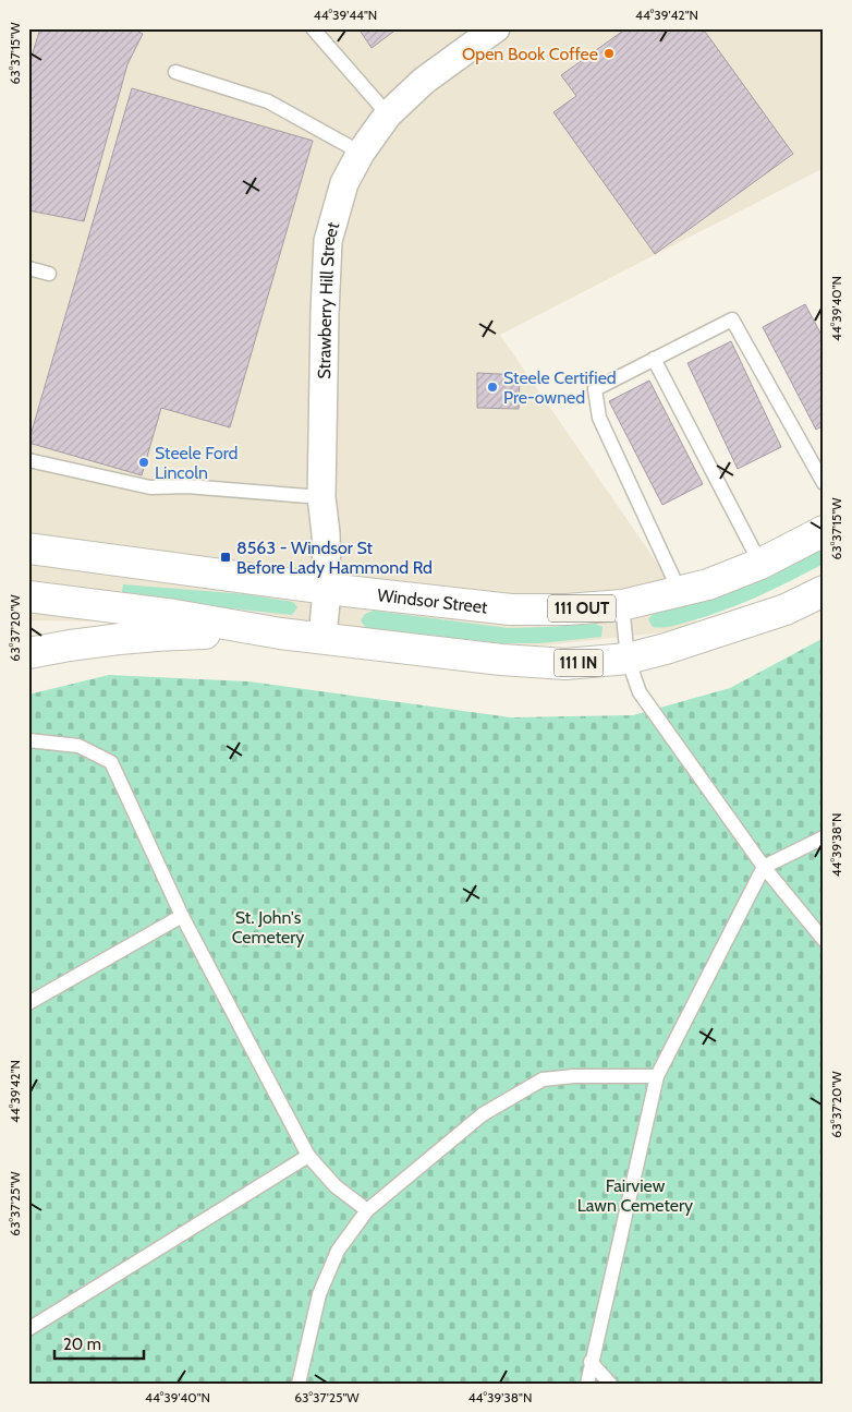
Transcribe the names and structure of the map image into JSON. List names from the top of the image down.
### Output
{
  "streets": {
    "main road": ["Windsor Street", "111 OUT", "111 IN"],
    "street": ["Strawberry Hill Street"]
  },
  "crossings": [
    ["Strawberry Hill Street", "Windsor Street"],
    ["Strawberry Hill Street", "111 IN"]
  ],
  "parks": ["St. John's Cemetery", "Fairview Lawn Cemetery"],
  "places": {
    "other": ["Open Book Coffee", "Steele Certified Pre-owned", "Steele Ford Lincoln"],
    "transit": ["8563 - Windsor St Before Lady Hammond Rd"]
  },
  "scale_bar": "20 m",
  "coordinates": [
    "44°39'44\"N",
    "44°39'42\"N",
    "63°37'15\"W",
    "44°39'40\"N",
    "63°37'20\"W",
    "44°39'38\"N",
    "63°37'25\"W"
  ]
}
